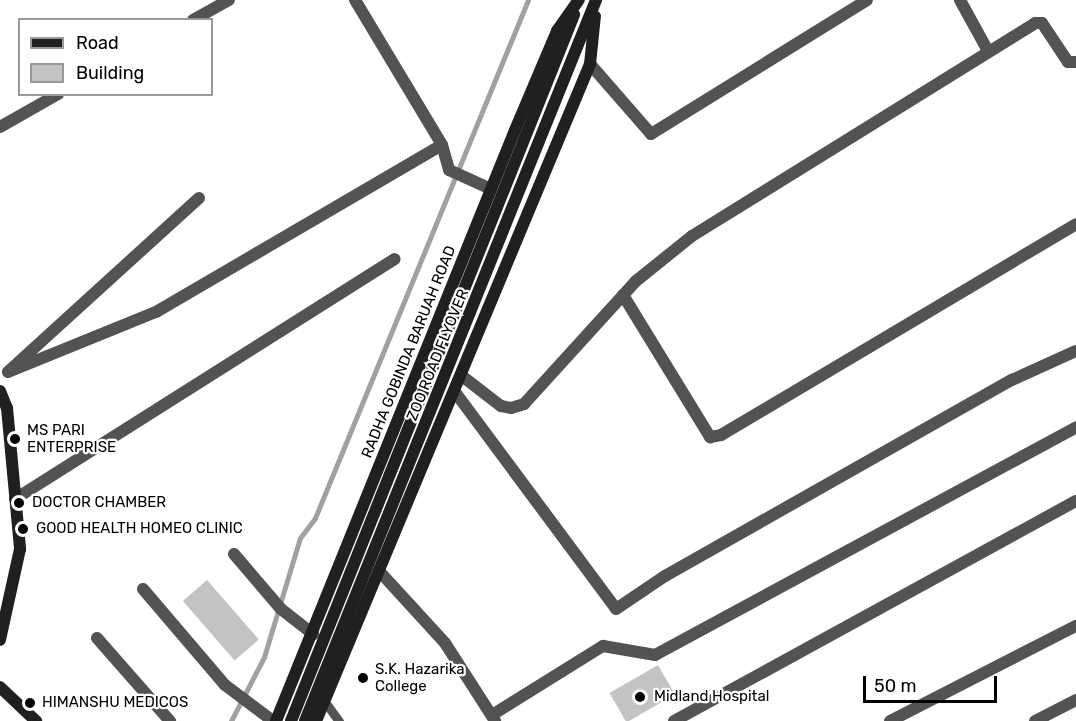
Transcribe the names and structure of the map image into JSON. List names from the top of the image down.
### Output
{
  "streets": {
    "main road": ["RADHA GOBINDA BARUAH ROAD", "ZOO ROAD FLYOVER"]
  },
  "crossings": [
    ["RADHA GOBINDA BARUAH ROAD", "ZOO ROAD FLYOVER"]
  ],
  "places": [
    "MS PARI ENTERPRISE",
    "DOCTOR CHAMBER",
    "GOOD HEALTH HOMEO CLINIC",
    "S.K. Hazarika College",
    "Midland Hospital",
    "HIMANSHU MEDICOS"
  ],
  "legend": ["Road", "Building"],
  "scale_bar": "50 m"
}
